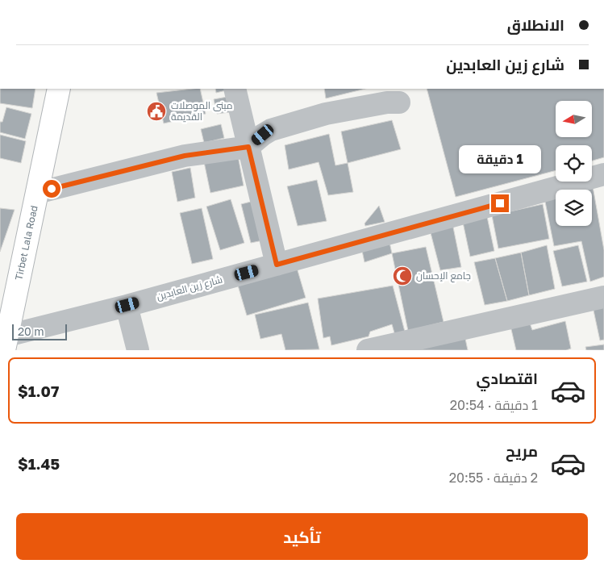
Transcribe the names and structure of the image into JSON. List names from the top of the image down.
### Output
{
  "streets": {
    "main road": ["Tirbet Lala Road"],
    "street": ["شارع زين العابدين"]
  },
  "crossings": [
    ["Tirbet Lala Road", "شارع زين العابدين"]
  ],
  "places": {
    "public building": ["مبنى الموصلات القديمة"],
    "mosque": ["جامع الإحسان"]
  },
  "scale_bar": "20 m",
  "north": "left",
  "page": {
    "banner": ["الانطلاق", "شارع زين العابدين"],
    "bubble": "1 دقيقة",
    "scale": "20 m",
    "list": [
      {
        "name": "اقتصادي",
        "note": "1 دقيقة · 20:54",
        "value": "$1.07"
      },
      {
        "name": "مريح",
        "note": "2 دقيقة · 20:55",
        "value": "$1.45"
      }
    ],
    "buttons": "تأكيد"
  }
}
